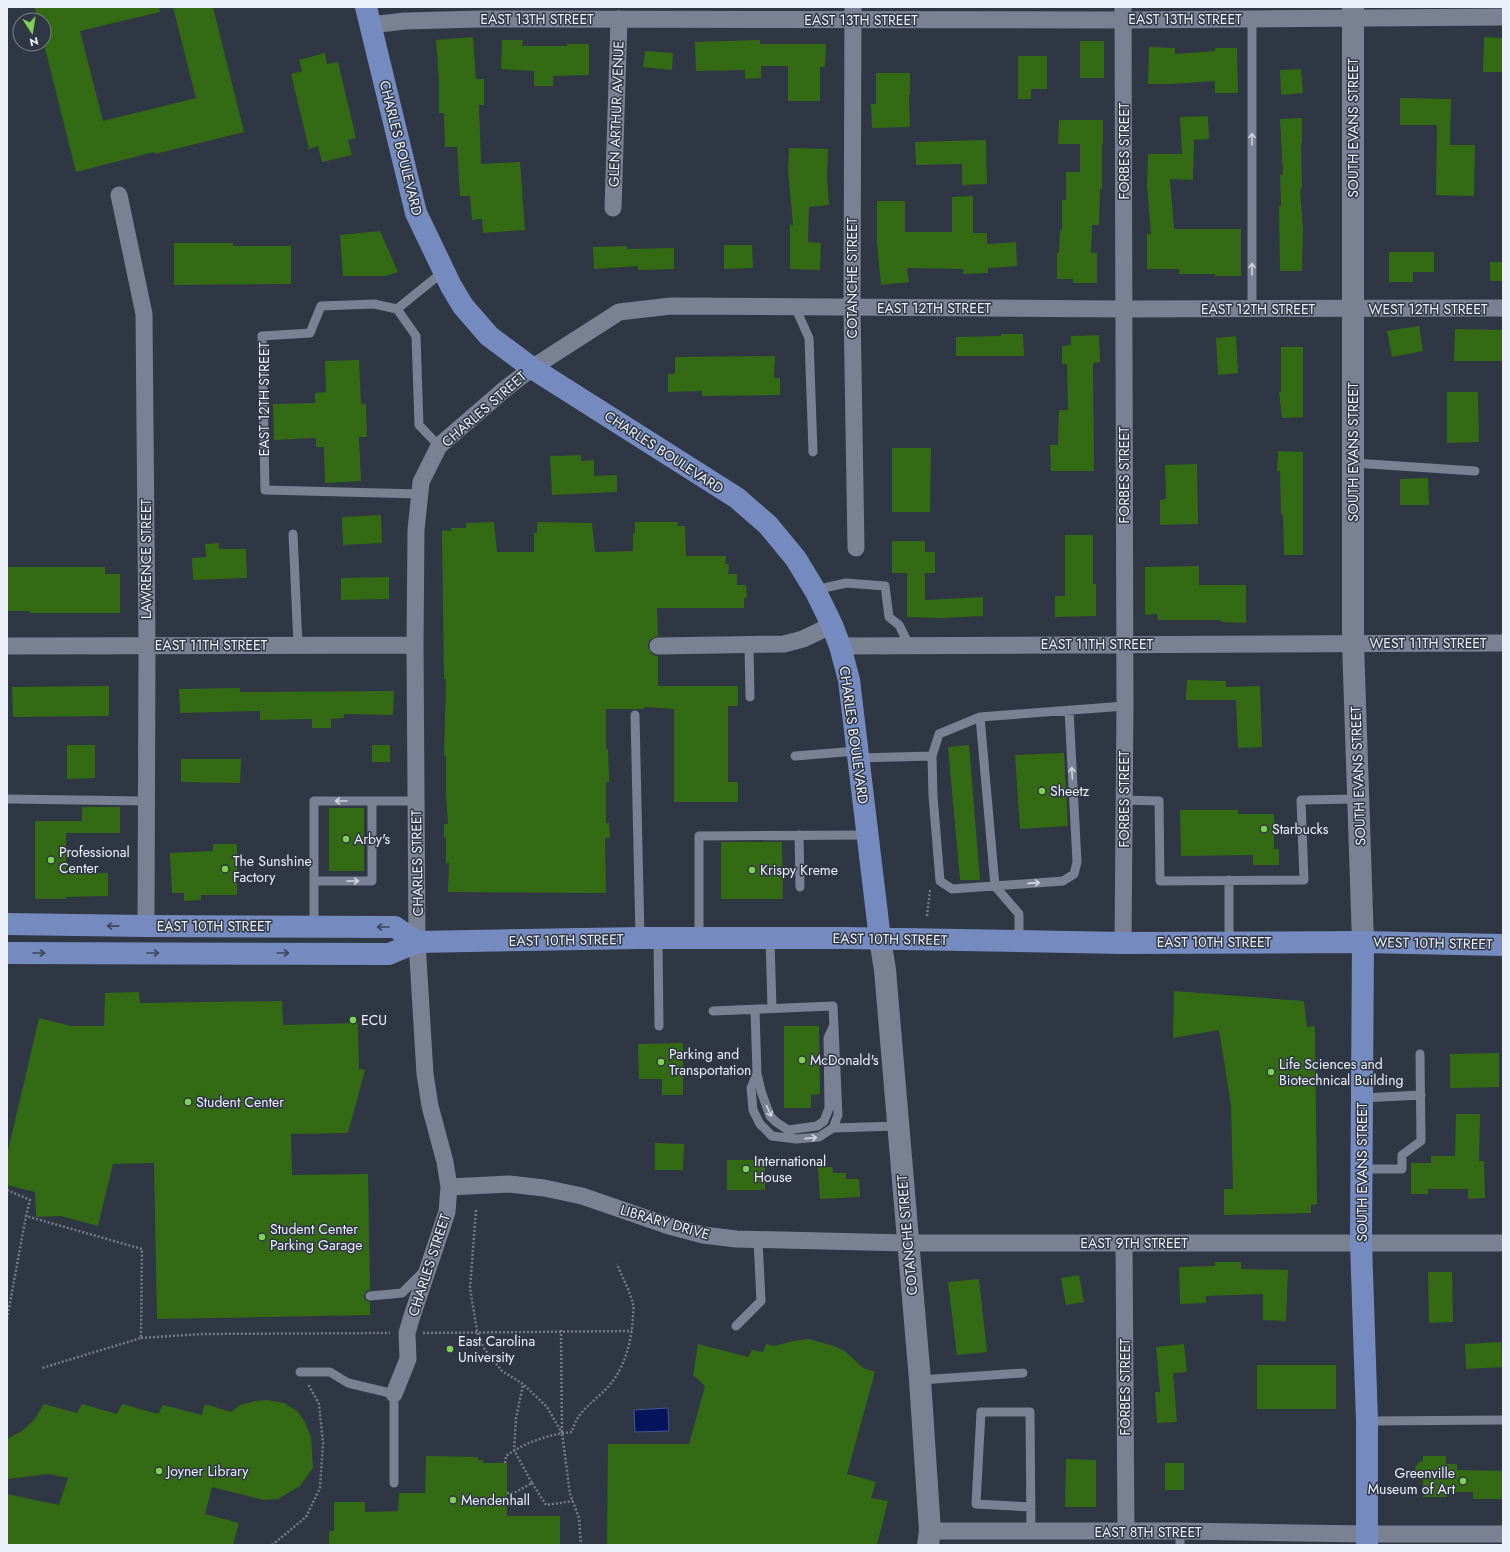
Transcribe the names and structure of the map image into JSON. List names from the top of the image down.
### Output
{
  "streets": {
    "main road": [
      "SOUTH EVANS STREET",
      "CHARLES BOULEVARD",
      "COTANCHE STREET",
      "EAST 10TH STREET",
      "WEST 10TH STREET"
    ],
    "street": [
      "EAST 13TH STREET",
      "GLEN ARTHUR AVENUE",
      "FORBES STREET",
      "EAST 12TH STREET",
      "WEST 12TH STREET",
      "CHARLES STREET",
      "LAWRENCE STREET",
      "WEST 11TH STREET",
      "EAST 11TH STREET",
      "LIBRARY DRIVE",
      "EAST 9TH STREET",
      "EAST 8TH STREET"
    ]
  },
  "crossings": [
    ["EAST 13TH STREET", "GLEN ARTHUR AVENUE"],
    ["EAST 13TH STREET", "SOUTH EVANS STREET"],
    ["EAST 13TH STREET", "CHARLES BOULEVARD"],
    ["EAST 13TH STREET", "FORBES STREET"],
    ["EAST 13TH STREET", "COTANCHE STREET"],
    ["SOUTH EVANS STREET", "EAST 12TH STREET"],
    ["SOUTH EVANS STREET", "WEST 12TH STREET"],
    ["SOUTH EVANS STREET", "WEST 11TH STREET"],
    ["SOUTH EVANS STREET", "EAST 11TH STREET"],
    ["SOUTH EVANS STREET", "EAST 10TH STREET"],
    ["SOUTH EVANS STREET", "WEST 10TH STREET"],
    ["SOUTH EVANS STREET", "EAST 9TH STREET"],
    ["SOUTH EVANS STREET", "EAST 8TH STREET"],
    ["CHARLES BOULEVARD", "COTANCHE STREET"],
    ["CHARLES BOULEVARD", "EAST 12TH STREET"],
    ["CHARLES BOULEVARD", "CHARLES STREET"],
    ["CHARLES BOULEVARD", "EAST 11TH STREET"],
    ["CHARLES BOULEVARD", "EAST 10TH STREET"],
    ["FORBES STREET", "EAST 12TH STREET"],
    ["FORBES STREET", "EAST 11TH STREET"],
    ["FORBES STREET", "EAST 10TH STREET"],
    ["FORBES STREET", "EAST 9TH STREET"],
    ["FORBES STREET", "EAST 8TH STREET"],
    ["COTANCHE STREET", "EAST 12TH STREET"],
    ["COTANCHE STREET", "EAST 10TH STREET"],
    ["COTANCHE STREET", "LIBRARY DRIVE"],
    ["COTANCHE STREET", "EAST 9TH STREET"],
    ["COTANCHE STREET", "EAST 8TH STREET"],
    ["EAST 12TH STREET", "WEST 12TH STREET"],
    ["EAST 12TH STREET", "CHARLES STREET"],
    ["CHARLES STREET", "EAST 11TH STREET"],
    ["CHARLES STREET", "EAST 10TH STREET"],
    ["CHARLES STREET", "LIBRARY DRIVE"],
    ["LAWRENCE STREET", "EAST 11TH STREET"],
    ["LAWRENCE STREET", "EAST 10TH STREET"],
    ["WEST 11TH STREET", "EAST 11TH STREET"],
    ["EAST 10TH STREET", "WEST 10TH STREET"],
    ["LIBRARY DRIVE", "EAST 9TH STREET"]
  ],
  "places": [
    "Sheetz",
    "Starbucks",
    "Arby's",
    "Professional Center",
    "The Sunshine Factory",
    "Krispy Kreme",
    "ECU",
    "McDonald's",
    "Parking and Transportation",
    "Life Sciences and Biotechnical Building",
    "Student Center",
    "International House",
    "Student Center Parking Garage",
    "East Carolina University",
    "Joyner Library",
    "Greenville Museum of Art",
    "Mendenhall"
  ],
  "north": "bottom"
}
